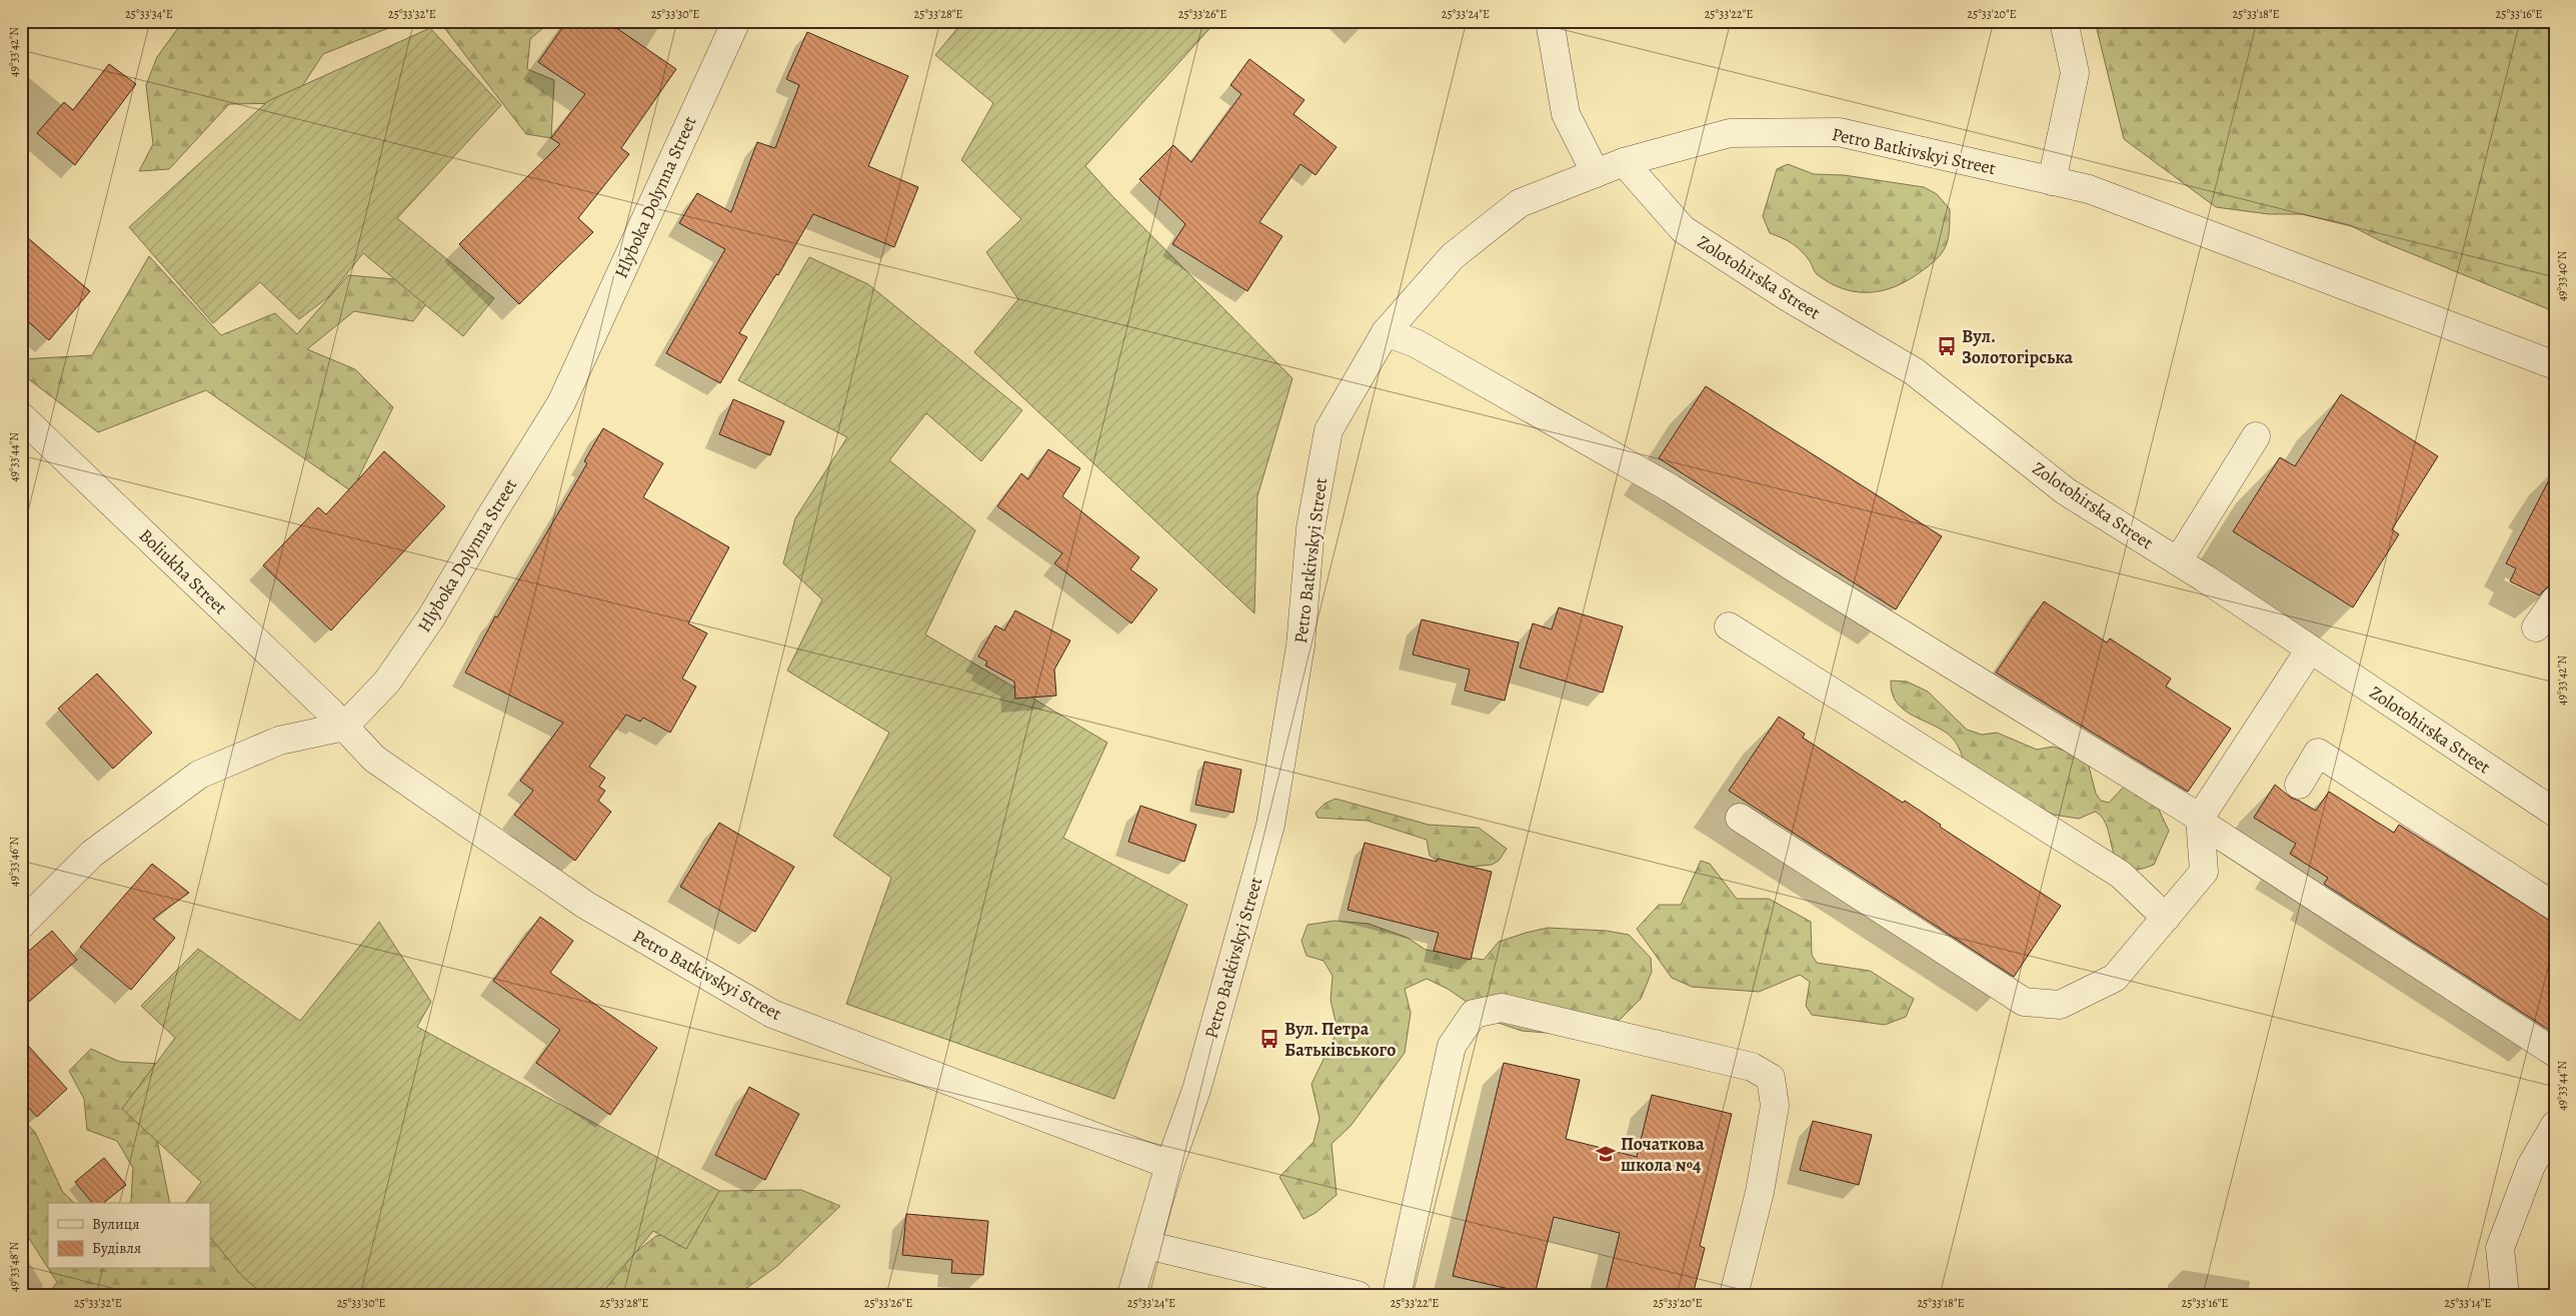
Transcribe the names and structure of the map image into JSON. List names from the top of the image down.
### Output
{
  "streets": {
    "street": [
      "Petro Batkivskyi Street",
      "Hlyboka Dolynna Street",
      "Zolotohirska Street",
      "Boliukha Street"
    ]
  },
  "crossings": [
    ["Petro Batkivskyi Street", "Hlyboka Dolynna Street"],
    ["Petro Batkivskyi Street", "Zolotohirska Street"],
    ["Petro Batkivskyi Street", "Boliukha Street"],
    ["Hlyboka Dolynna Street", "Boliukha Street"]
  ],
  "places": {
    "bus stop": ["Вул. Золотогірська", "Вул. Петра Батьківського"],
    "school or university": ["Початкова школа №4"]
  },
  "legend": ["Вулиця", "Будівля"],
  "coordinates": [
    "25°33'34\"E",
    "25°33'32\"E",
    "25°33'30\"E",
    "25°33'28\"E",
    "25°33'26\"E",
    "25°33'24\"E",
    "25°33'22\"E",
    "25°33'20\"E",
    "25°33'18\"E",
    "25°33'16\"E",
    "49°33'42\"N",
    "49°33'40\"N",
    "49°33'44\"N",
    "49°33'46\"N",
    "49°33'48\"N",
    "25°33'14\"E"
  ]
}
